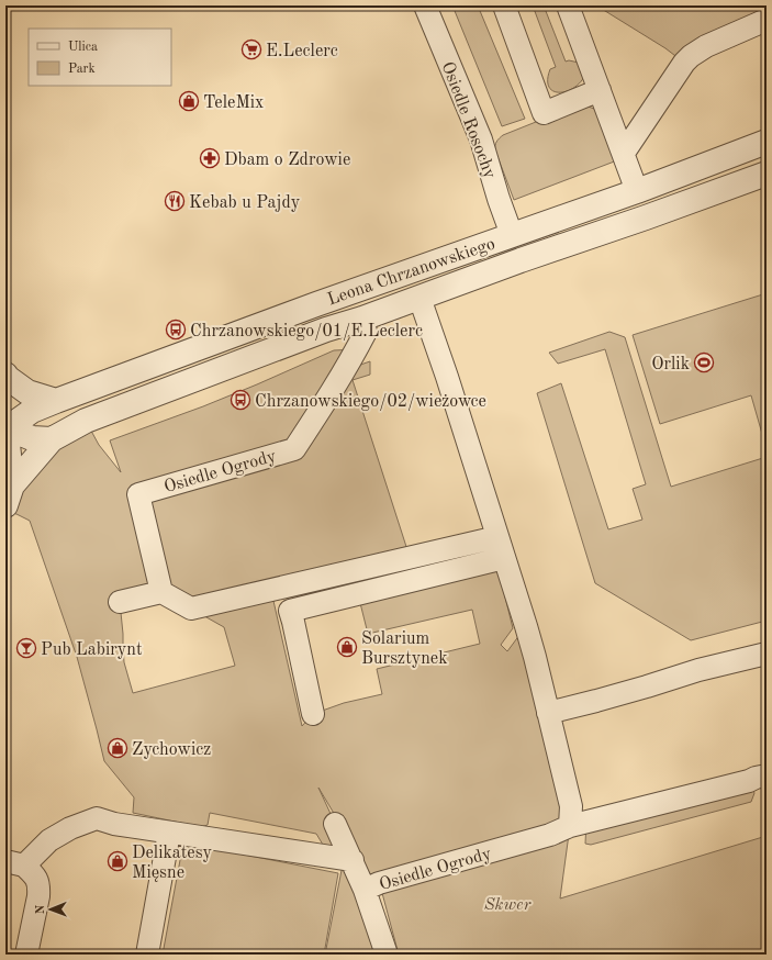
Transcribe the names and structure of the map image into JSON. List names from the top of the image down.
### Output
{
  "streets": {
    "street": ["Osiedle Rosochy", "Leona Chrzanowskiego", "Osiedle Ogrody"]
  },
  "crossings": [
    ["Osiedle Rosochy", "Leona Chrzanowskiego"],
    ["Leona Chrzanowskiego", "Osiedle Ogrody"]
  ],
  "parks": ["Skwer"],
  "places": {
    "supermarket": ["E.Leclerc"],
    "shop": [
      "TeleMix",
      "Solarium Bursztynek",
      "Zychowicz",
      "Delikatesy Mięsne"
    ],
    "pharmacy": ["Dbam o Zdrowie"],
    "restaurant": ["Kebab u Pajdy"],
    "bus stop": ["Chrzanowskiego/01/E.Leclerc", "Chrzanowskiego/02/wieżowce"],
    "sports": ["Orlik"],
    "bar": ["Pub Labirynt"]
  },
  "legend": ["Ulica", "Park"],
  "north": "left"
}
